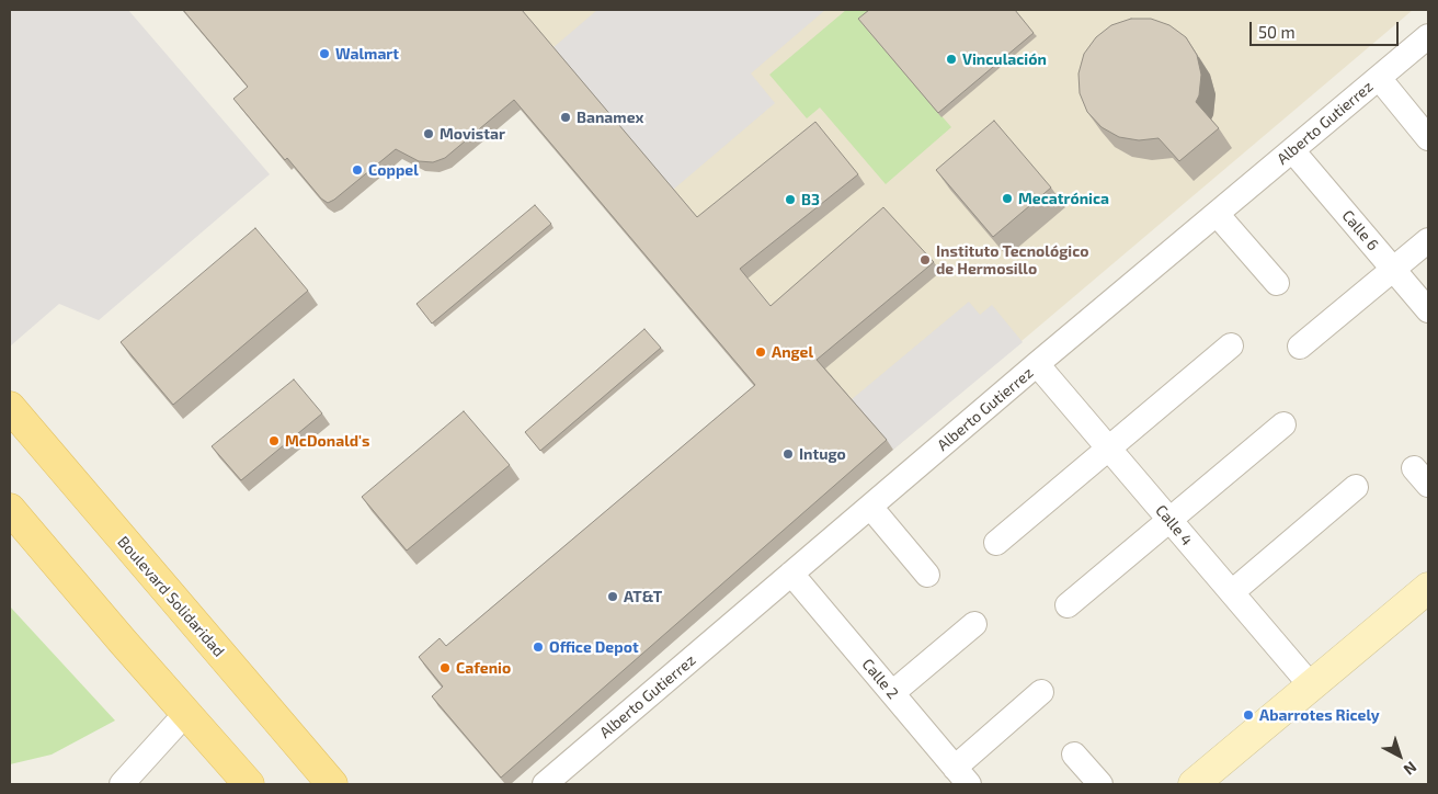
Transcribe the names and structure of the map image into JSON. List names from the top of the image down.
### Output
{
  "streets": {
    "main road": ["Boulevard Solidaridad"],
    "street": [
      "Alberto Gutierrez",
      "Calle 6",
      "Calle 4",
      "Calle 2"
    ]
  },
  "crossings": [
    ["Alberto Gutierrez", "Calle 6"],
    ["Alberto Gutierrez", "Calle 4"],
    ["Alberto Gutierrez", "Calle 2"]
  ],
  "places": [
    "Walmart",
    "Vinculación",
    "Banamex",
    "Movistar",
    "Coppel",
    "Mecatrónica",
    "B3",
    "Instituto Tecnológico de Hermosillo",
    "Angel",
    "McDonald's",
    "Intugo",
    "AT&T",
    "Office Depot",
    "Cafenio",
    "Abarrotes Ricely"
  ],
  "scale_bar": "50 m",
  "north": "bottom right"
}
